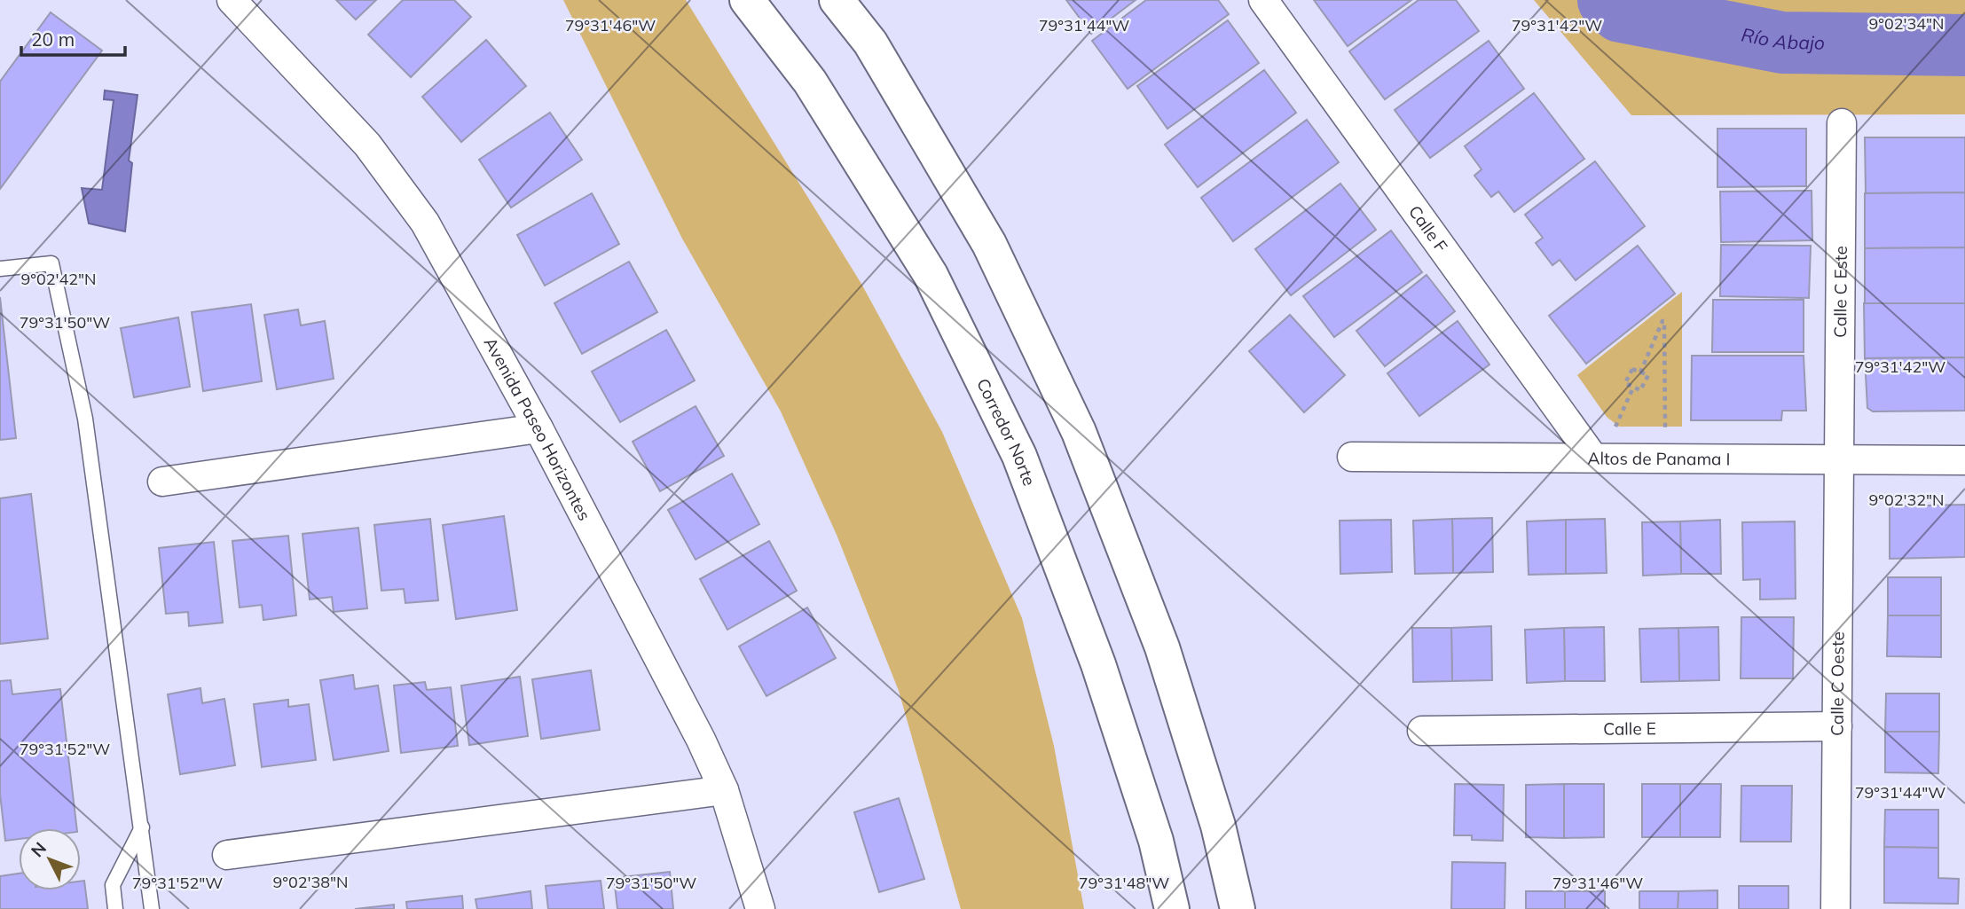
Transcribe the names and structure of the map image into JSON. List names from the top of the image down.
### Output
{
  "streets": {
    "highway": ["Corredor Norte"],
    "street": [
      "Calle F",
      "Calle C Este",
      "Avenida Paseo Horizontes",
      "Altos de Panama I",
      "Calle C Oeste",
      "Calle E"
    ]
  },
  "crossings": [
    ["Calle F", "Altos de Panama I"],
    ["Calle C Este", "Altos de Panama I"],
    ["Calle C Este", "Calle C Oeste"],
    ["Altos de Panama I", "Calle C Oeste"],
    ["Calle C Oeste", "Calle E"]
  ],
  "water": ["Río Abajo"],
  "scale_bar": "20 m",
  "north": "top left",
  "coordinates": [
    "9°02'34\"N",
    "79°31'46\"W",
    "79°31'44\"W",
    "79°31'42\"W",
    "9°02'42\"N",
    "79°31'50\"W",
    "9°02'32\"N",
    "79°31'52\"W",
    "9°02'38\"N",
    "79°31'48\"W"
  ]
}
